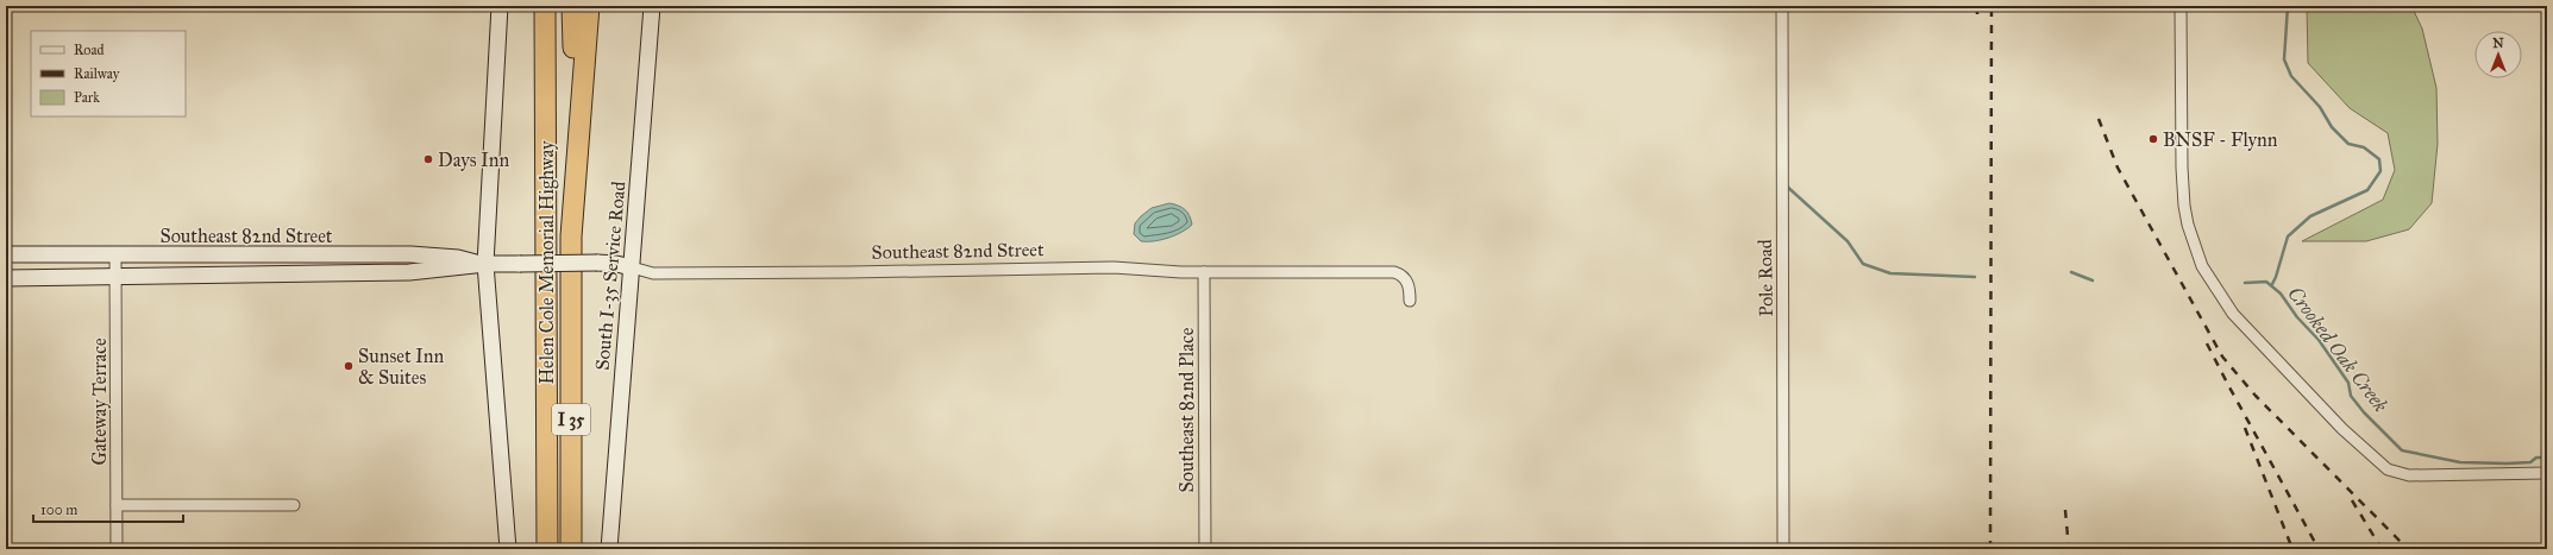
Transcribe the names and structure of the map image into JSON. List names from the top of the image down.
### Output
{
  "streets": {
    "highway": ["Helen Cole Memorial Highway", "I 35"],
    "street": [
      "Southeast 82nd Street",
      "South I-35 Service Road",
      "Pole Road",
      "Gateway Terrace",
      "Southeast 82nd Place"
    ]
  },
  "crossings": [
    ["Southeast 82nd Street", "South I-35 Service Road"],
    ["Southeast 82nd Street", "Gateway Terrace"],
    ["Southeast 82nd Street", "Southeast 82nd Place"],
    ["Helen Cole Memorial Highway", "I 35"]
  ],
  "water": ["Crooked Oak Creek"],
  "places": ["BNSF - Flynn", "Days Inn", "Sunset Inn & Suites"],
  "legend": ["Road", "Railway", "Park"],
  "scale_bar": "100 m",
  "north": "top"
}
